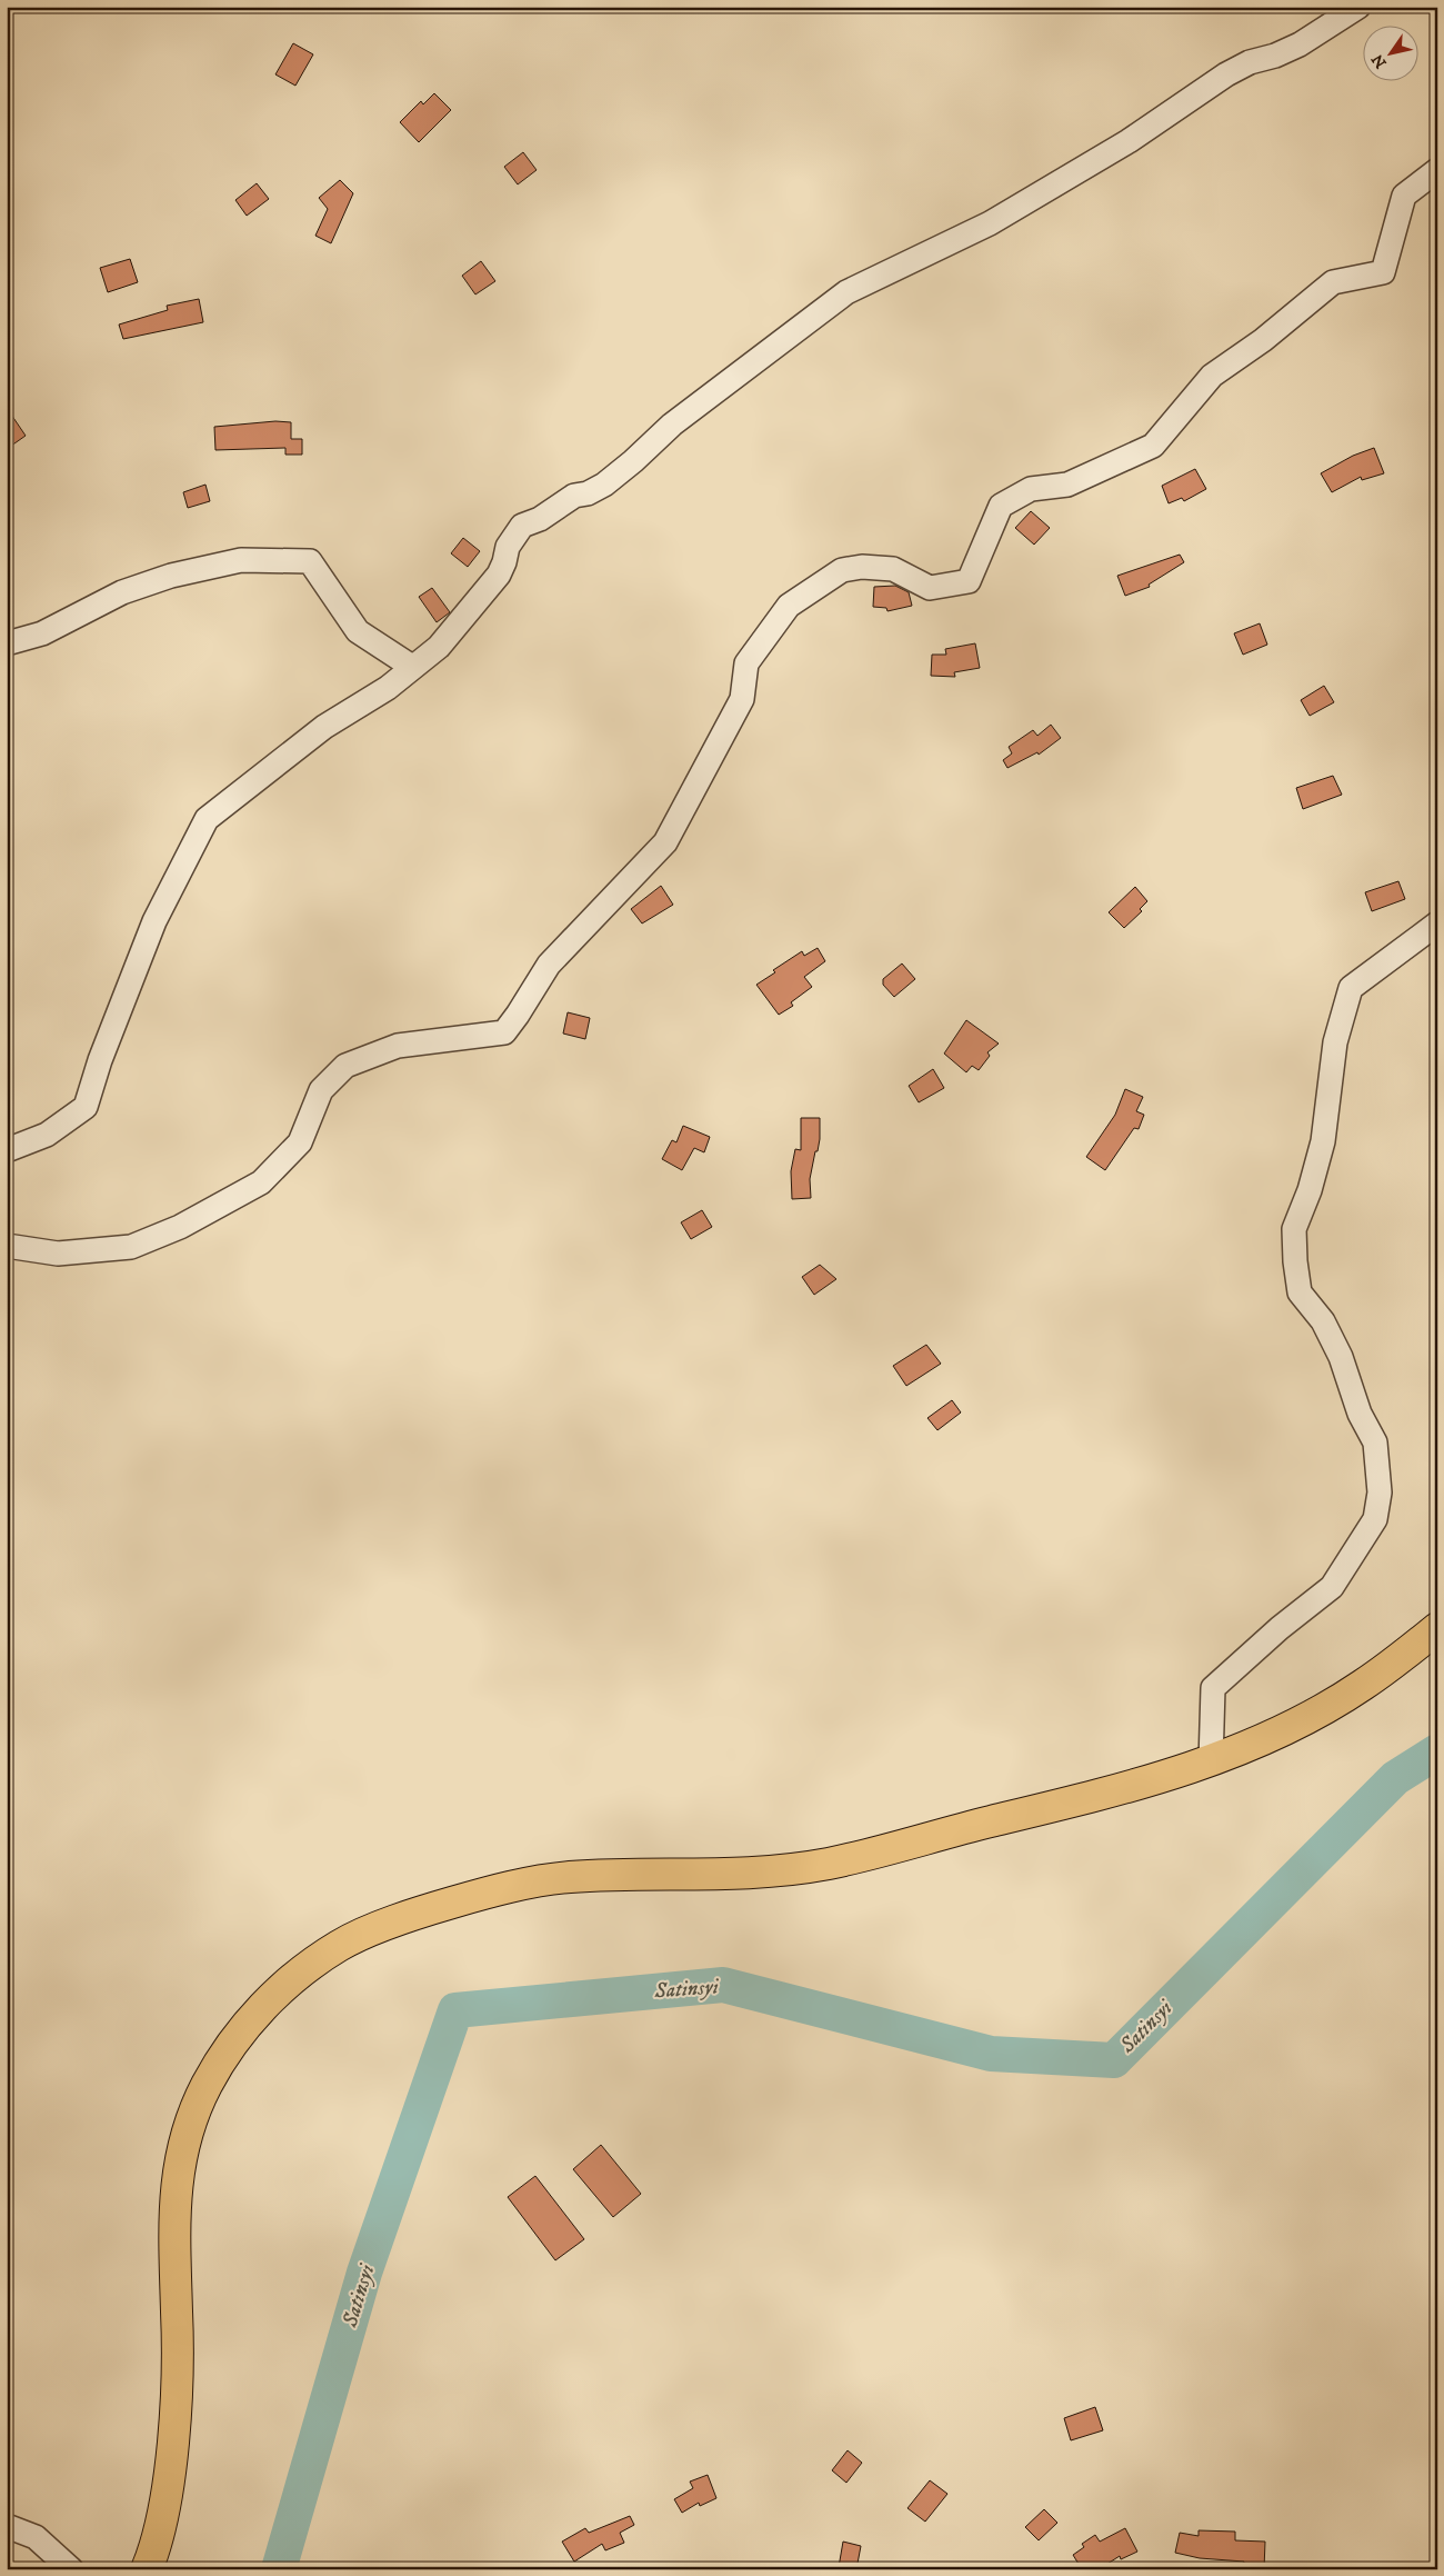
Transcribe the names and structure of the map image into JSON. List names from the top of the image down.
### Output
{
  "water": ["Satinsyi"],
  "north": "bottom left"
}
